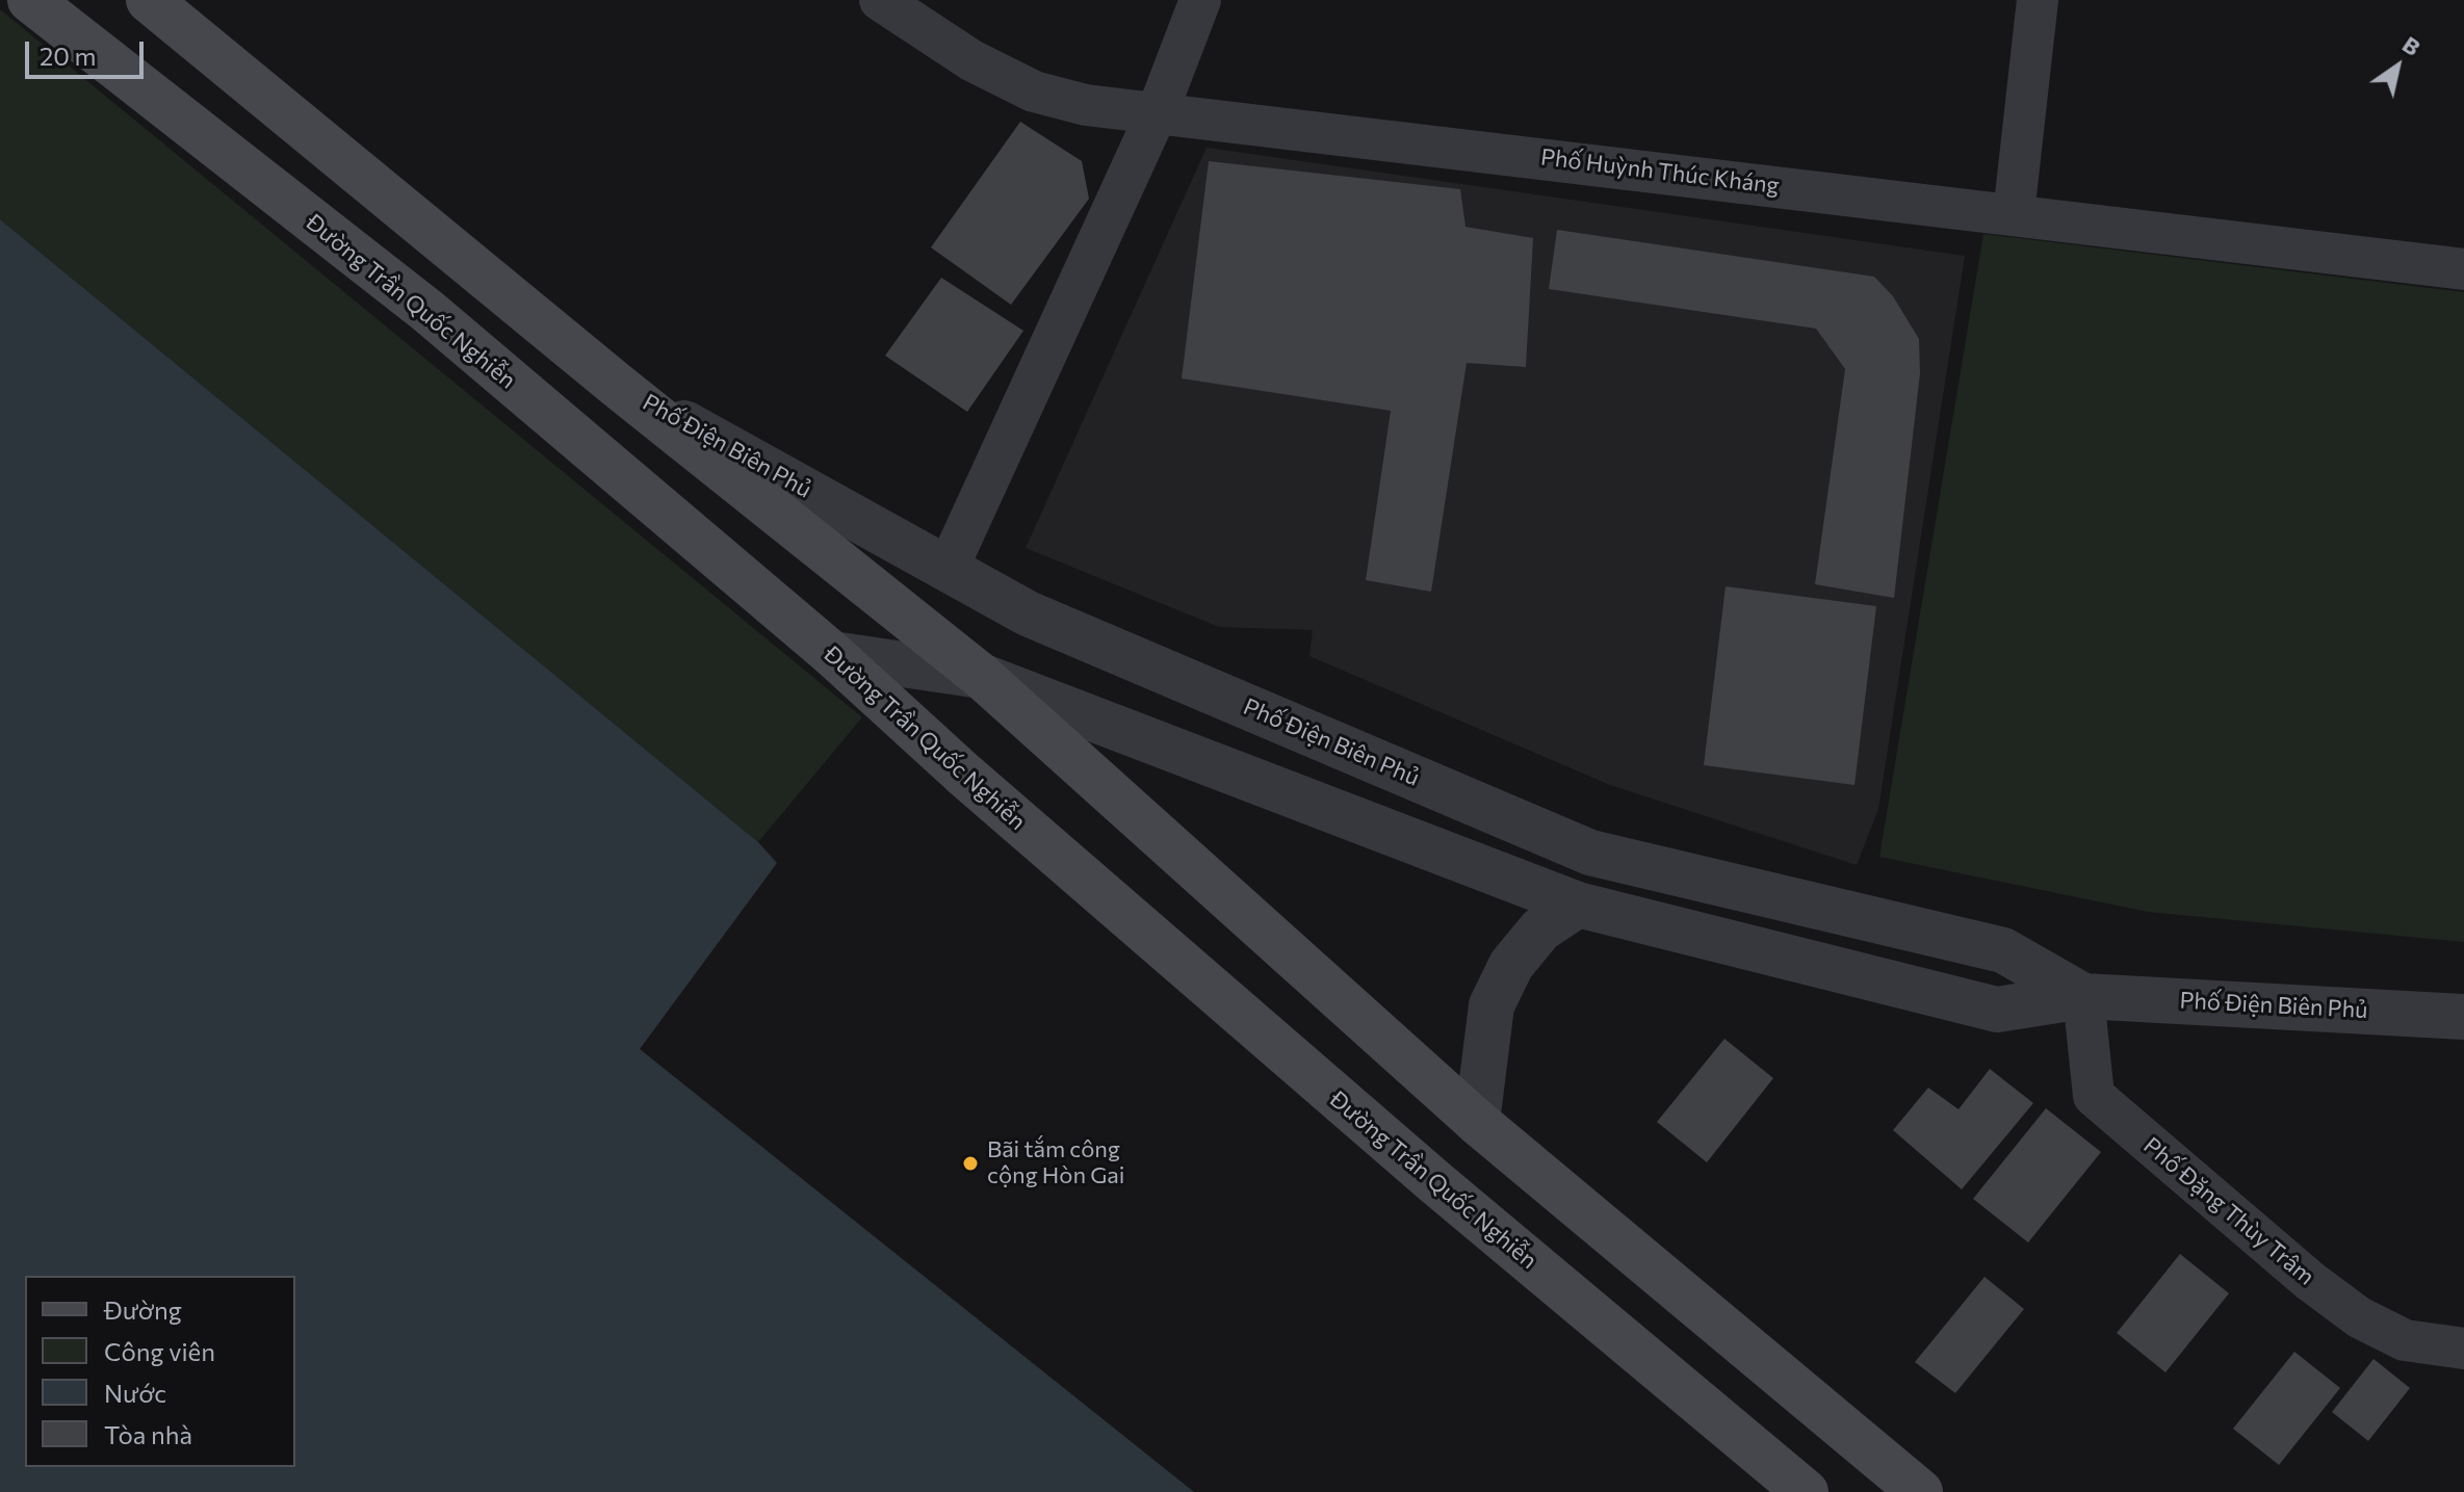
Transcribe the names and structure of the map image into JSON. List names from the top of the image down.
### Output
{
  "streets": {
    "main road": ["Đường Trần Quốc Nghiễn"],
    "street": ["Phố Huỳnh Thúc Kháng", "Phố Điện Biên Phủ", "Phố Đặng Thùy Trâm"]
  },
  "crossings": [
    ["Đường Trần Quốc Nghiễn", "Phố Điện Biên Phủ"],
    ["Phố Điện Biên Phủ", "Phố Đặng Thùy Trâm"]
  ],
  "places": ["Bãi tắm công cộng Hòn Gai"],
  "legend": [
    "Đường",
    "Công viên",
    "Nước",
    "Tòa nhà"
  ],
  "scale_bar": "20 m",
  "north": "top right"
}
